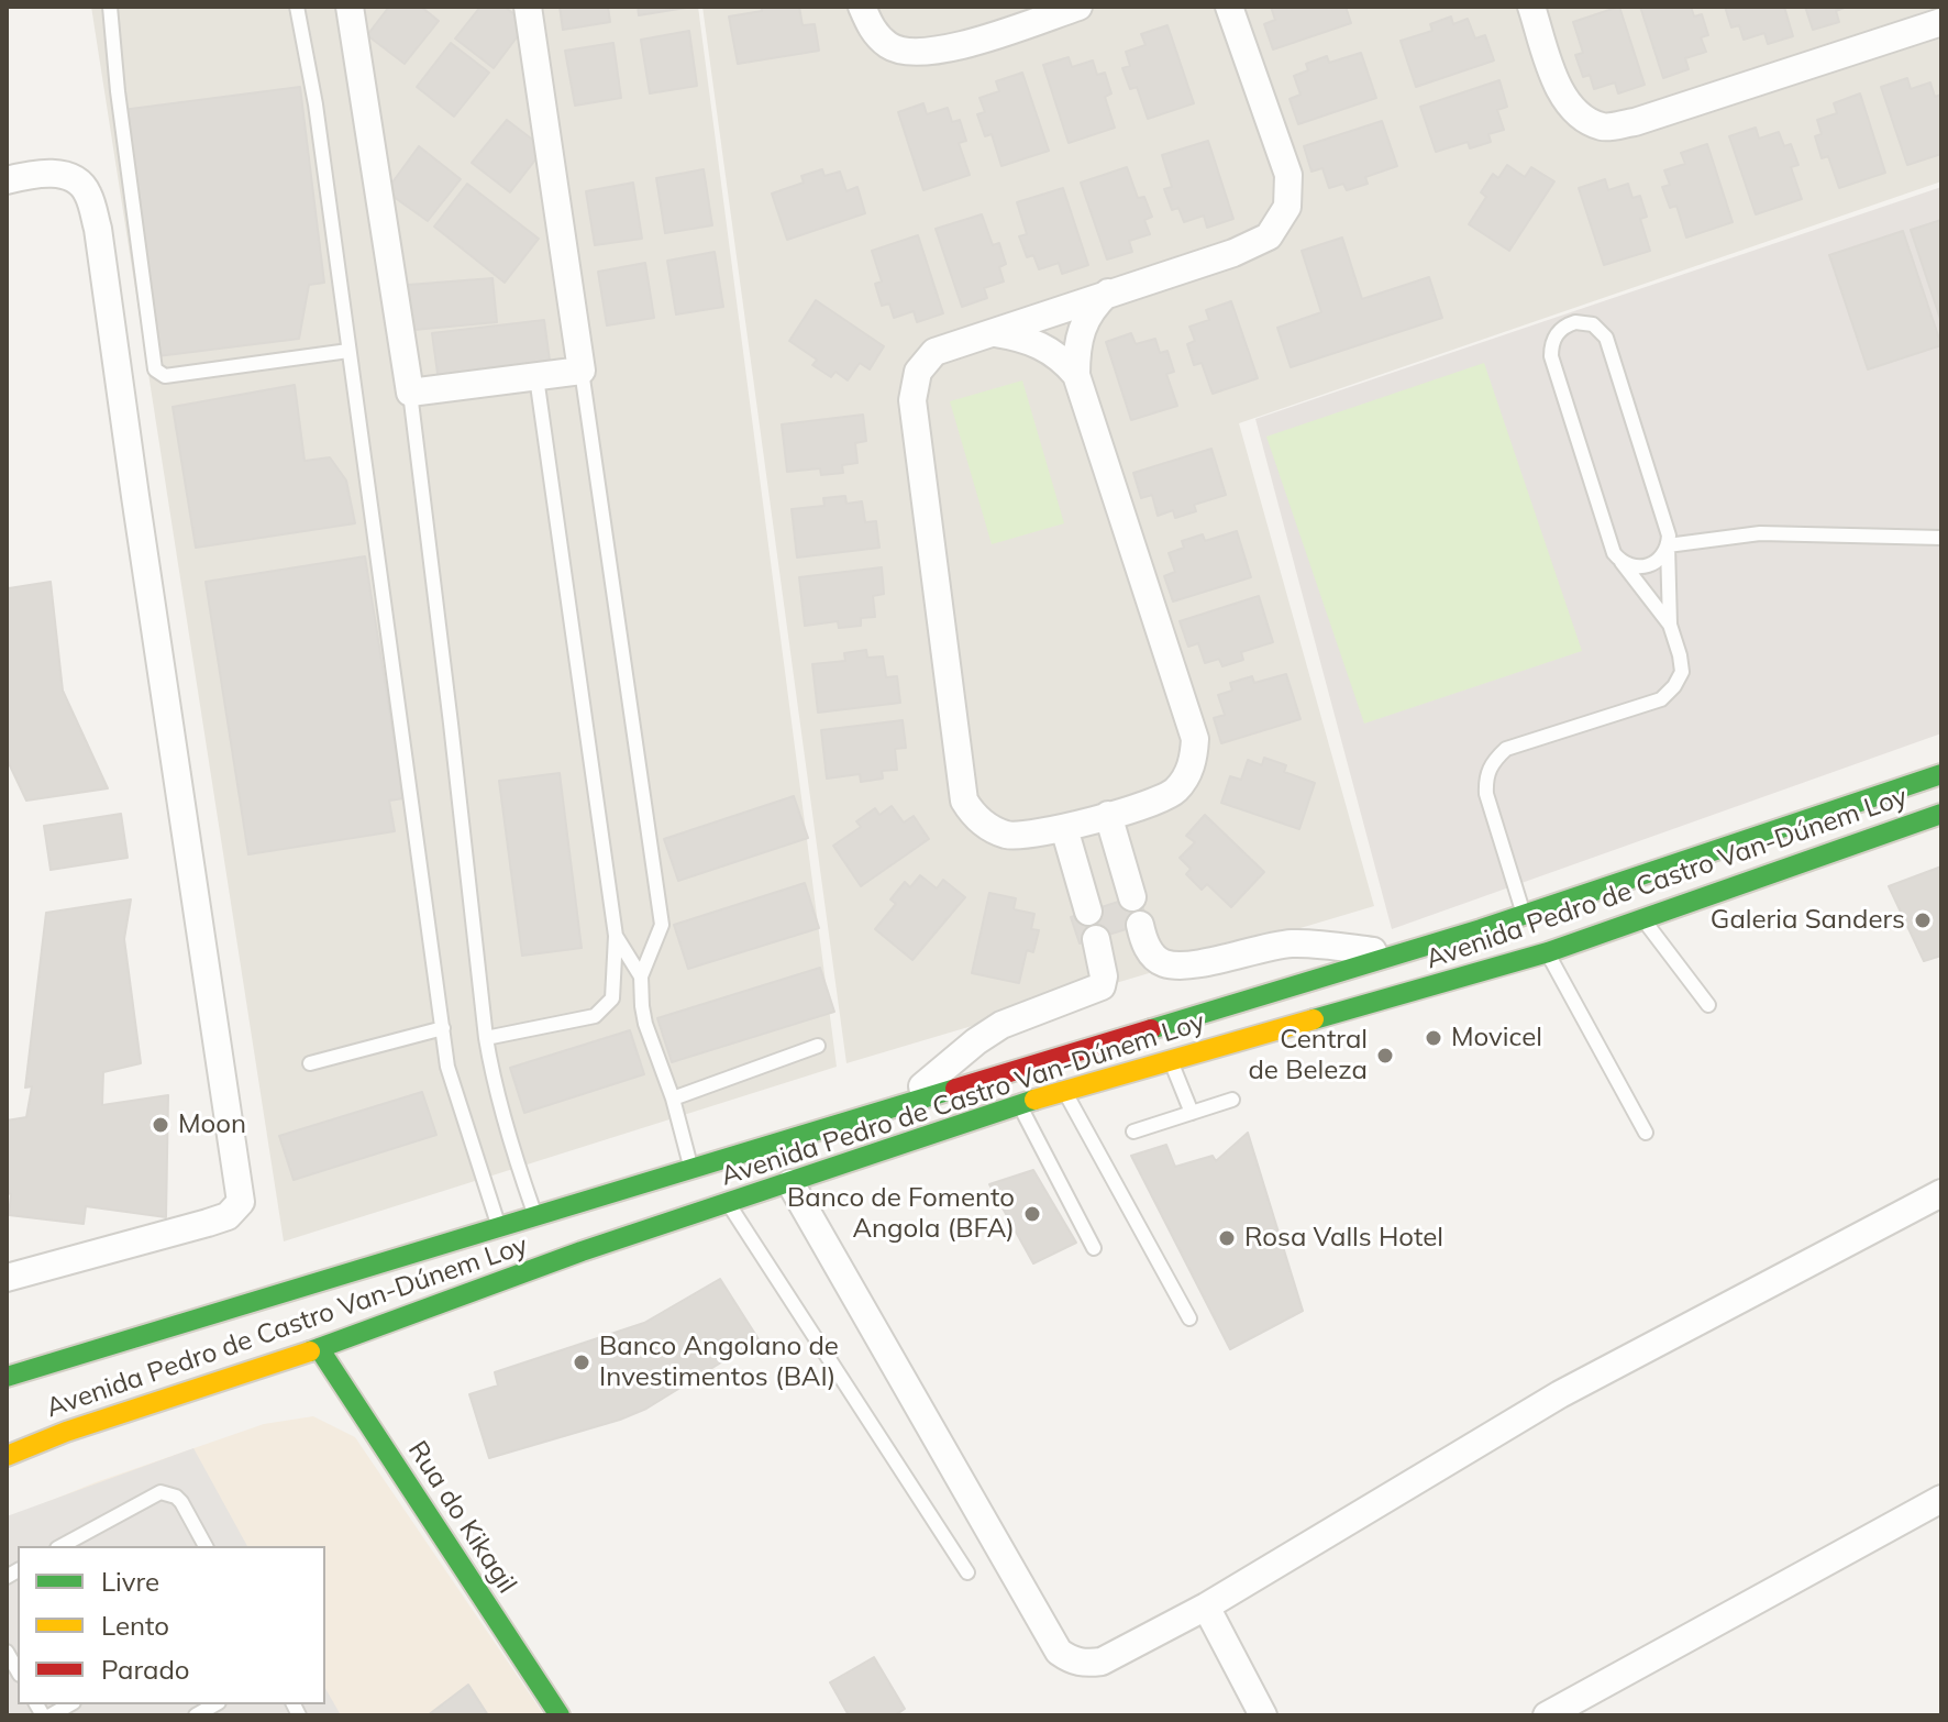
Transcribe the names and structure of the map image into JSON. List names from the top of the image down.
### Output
{
  "streets": {
    "main road": ["Avenida Pedro de Castro Van-Dúnem Loy", "Rua do Kikagil"]
  },
  "crossings": [
    ["Avenida Pedro de Castro Van-Dúnem Loy", "Rua do Kikagil"]
  ],
  "places": [
    "Galeria Sanders",
    "Movicel",
    "Central de Beleza",
    "Moon",
    "Banco de Fomento Angola (BFA)",
    "Rosa Valls Hotel",
    "Banco Angolano de Investimentos (BAI)"
  ],
  "legend": ["Livre", "Lento", "Parado"]
}
